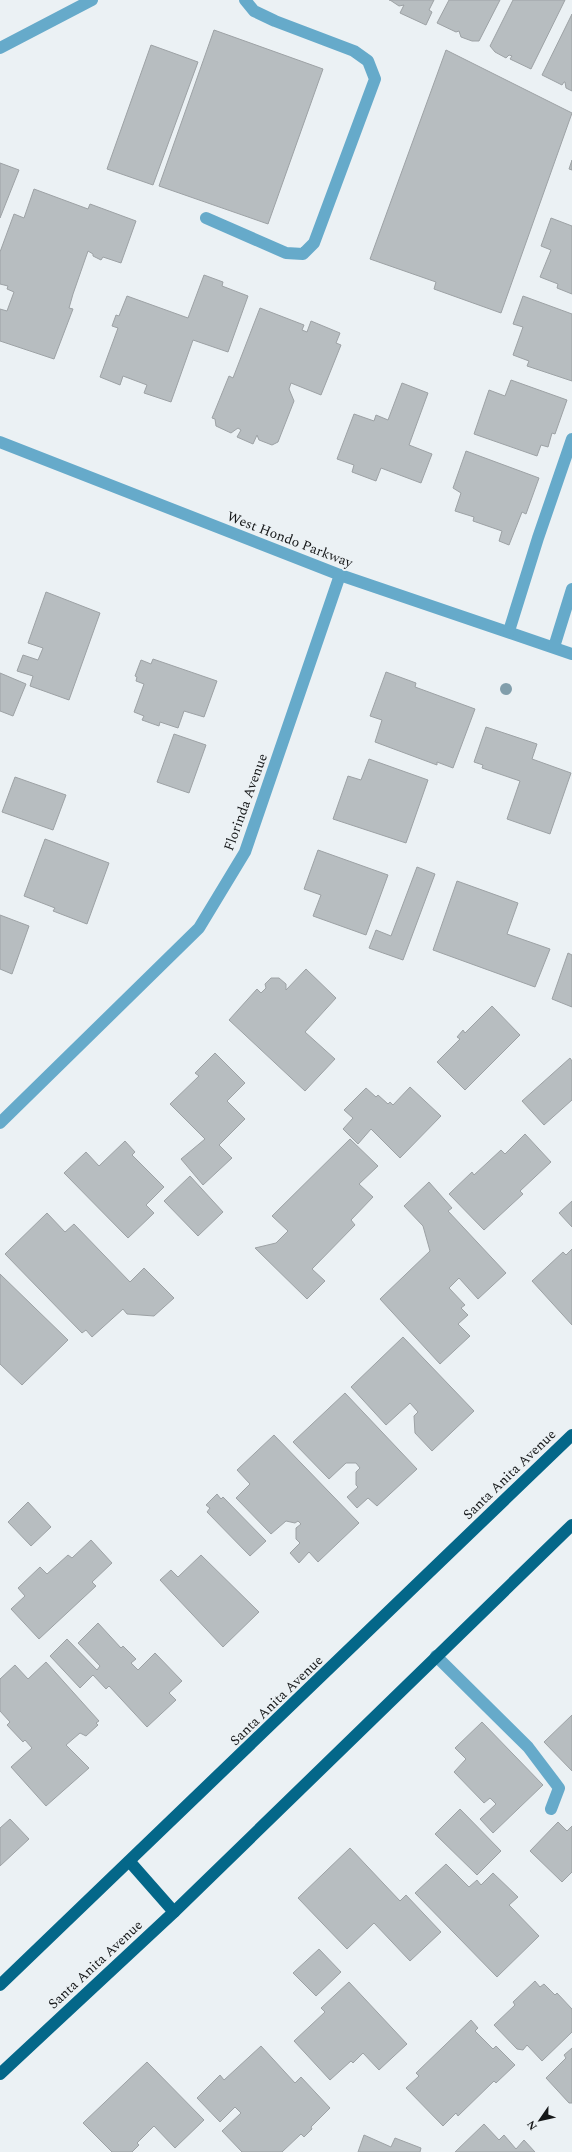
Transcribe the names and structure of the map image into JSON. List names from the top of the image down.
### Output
{
  "streets": {
    "main road": ["Santa Anita Avenue"],
    "street": ["West Hondo Parkway", "Florinda Avenue"]
  },
  "crossings": [
    ["West Hondo Parkway", "Florinda Avenue"]
  ],
  "north": "bottom left"
}
